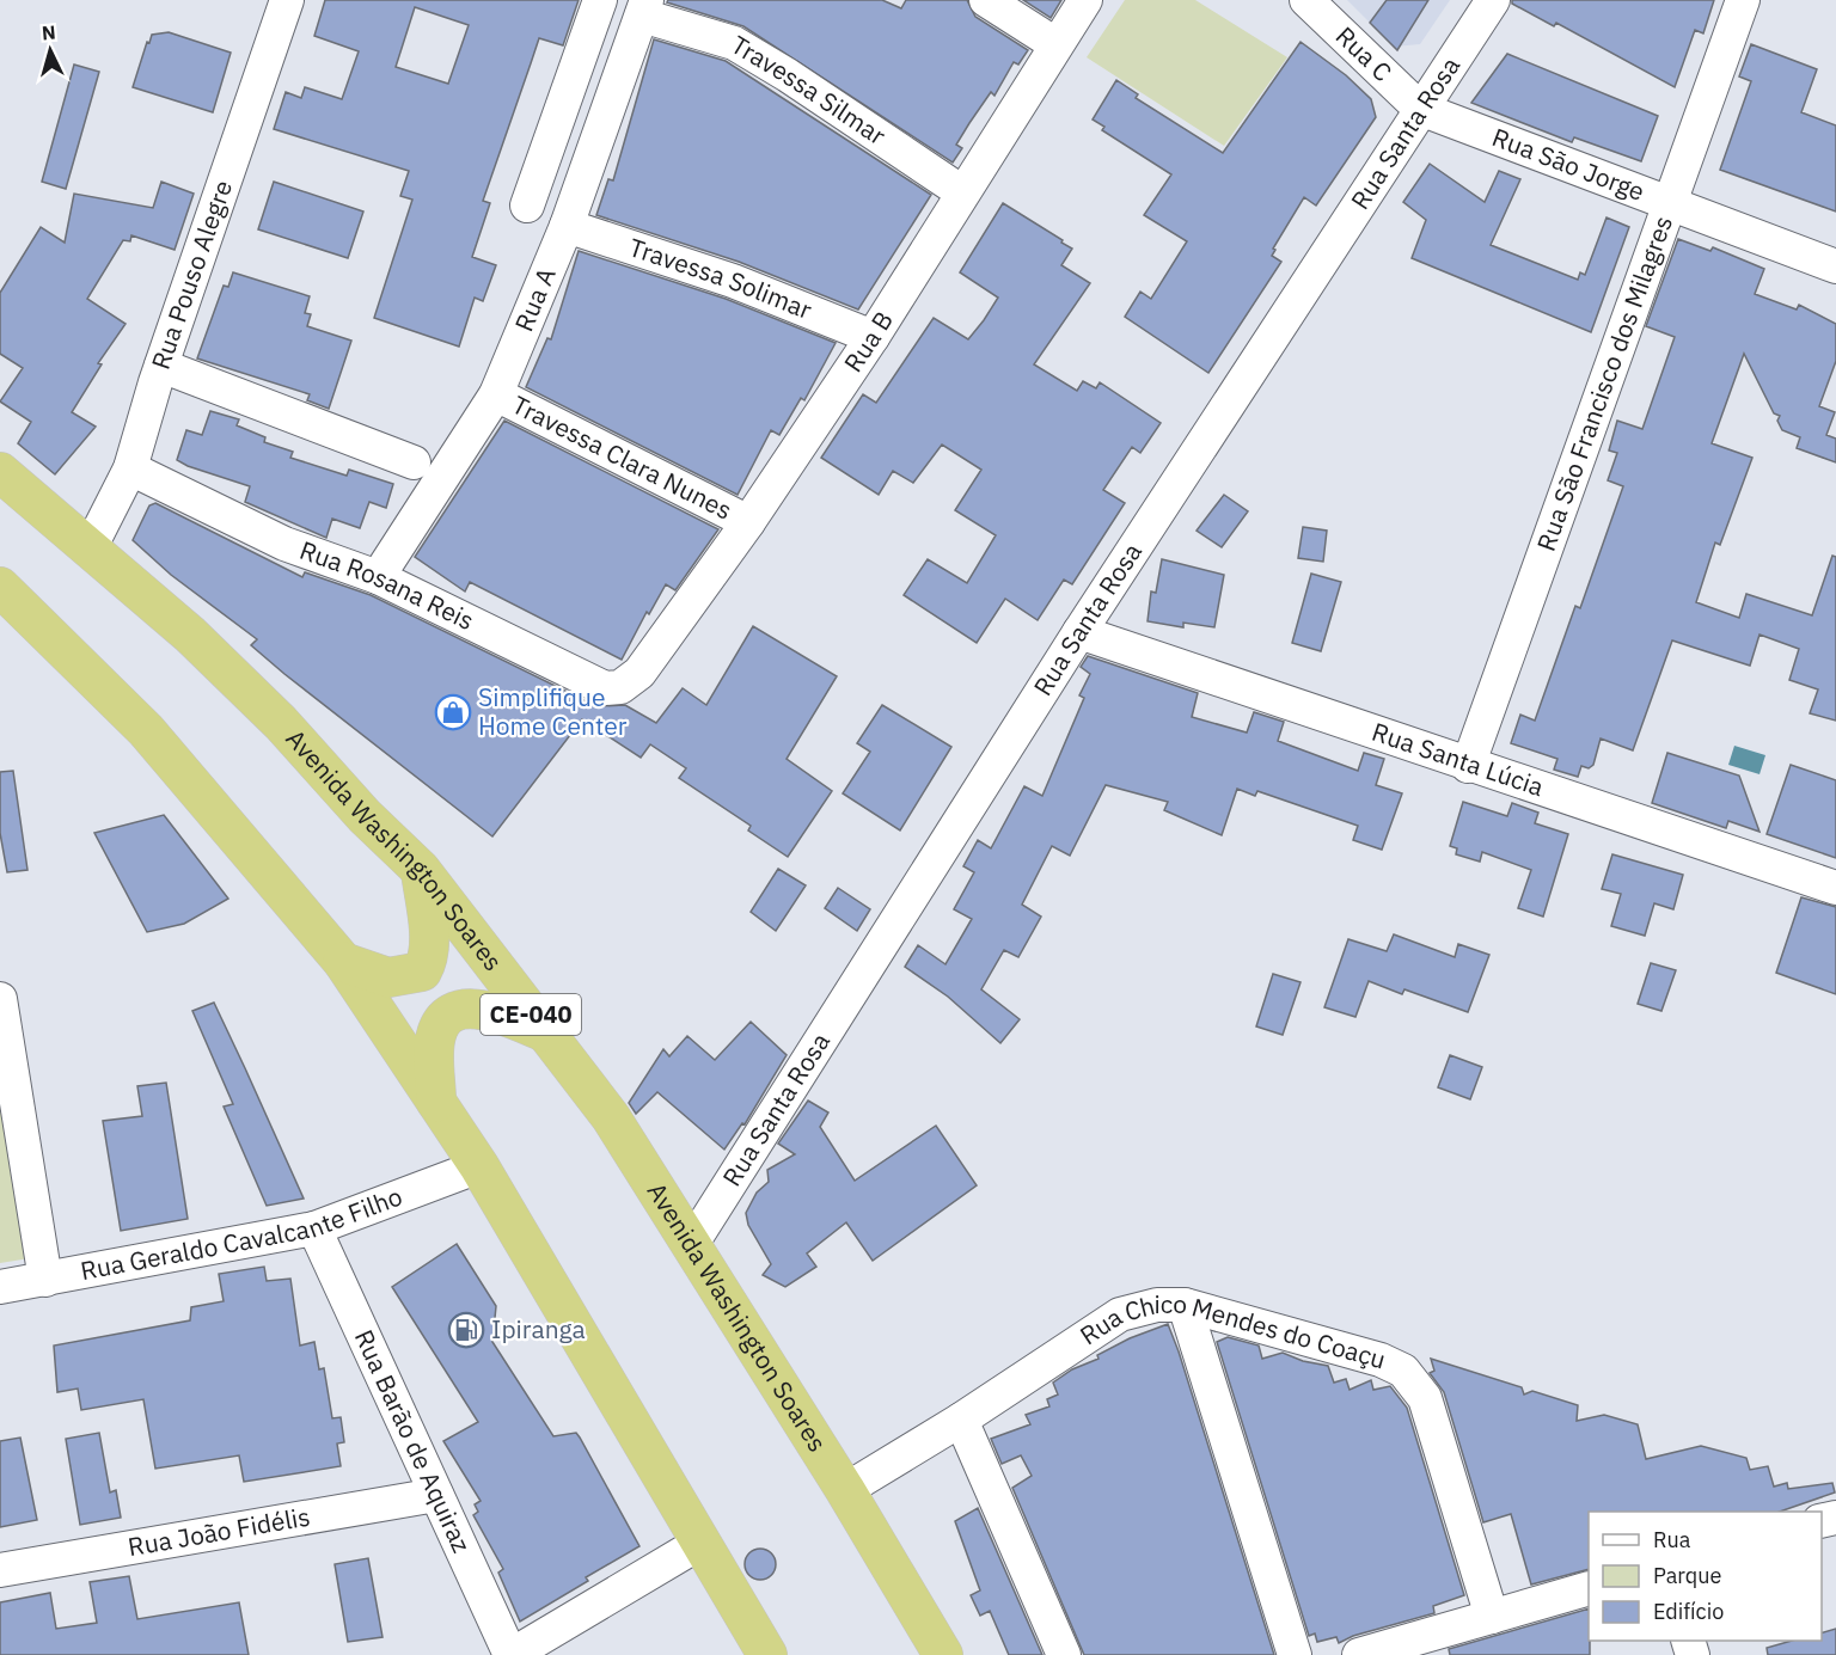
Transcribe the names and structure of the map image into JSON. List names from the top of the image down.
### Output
{
  "streets": {
    "highway": ["Avenida Washington Soares", "CE-040"],
    "street": [
      "Rua C",
      "Travessa Silmar",
      "Rua Santa Rosa",
      "Rua São Jorge",
      "Rua Pouso Alegre",
      "Travessa Solimar",
      "Rua A",
      "Rua B",
      "Rua São Francisco dos Milagres",
      "Travessa Clara Nunes",
      "Rua Rosana Reis",
      "Rua Santa Lúcia",
      "Rua Geraldo Cavalcante Filho",
      "Rua Chico Mendes do Coaçu",
      "Rua Barão de Aquiraz",
      "Rua João Fidélis"
    ]
  },
  "crossings": [
    ["Rua C", "Rua Santa Rosa"],
    ["Rua C", "Rua São Jorge"],
    ["Travessa Silmar", "Rua A"],
    ["Travessa Silmar", "Rua B"],
    ["Rua Santa Rosa", "Rua São Jorge"],
    ["Rua Santa Rosa", "Rua Santa Lúcia"],
    ["Rua Santa Rosa", "Avenida Washington Soares"],
    ["Rua São Jorge", "Rua São Francisco dos Milagres"],
    ["Rua Pouso Alegre", "Rua Rosana Reis"],
    ["Rua Pouso Alegre", "Avenida Washington Soares"],
    ["Travessa Solimar", "Rua A"],
    ["Travessa Solimar", "Rua B"],
    ["Rua A", "Travessa Clara Nunes"],
    ["Rua A", "Rua Rosana Reis"],
    ["Rua B", "Travessa Clara Nunes"],
    ["Rua B", "Rua Rosana Reis"],
    ["Rua São Francisco dos Milagres", "Rua Santa Lúcia"],
    ["Avenida Washington Soares", "Rua Chico Mendes do Coaçu"],
    ["Rua Geraldo Cavalcante Filho", "Rua Barão de Aquiraz"],
    ["Rua Barão de Aquiraz", "Rua João Fidélis"]
  ],
  "places": {
    "shop": ["Simplifique Home Center"],
    "fuel station": ["Ipiranga"]
  },
  "legend": ["Rua", "Parque", "Edifício"],
  "north": "top"
}
